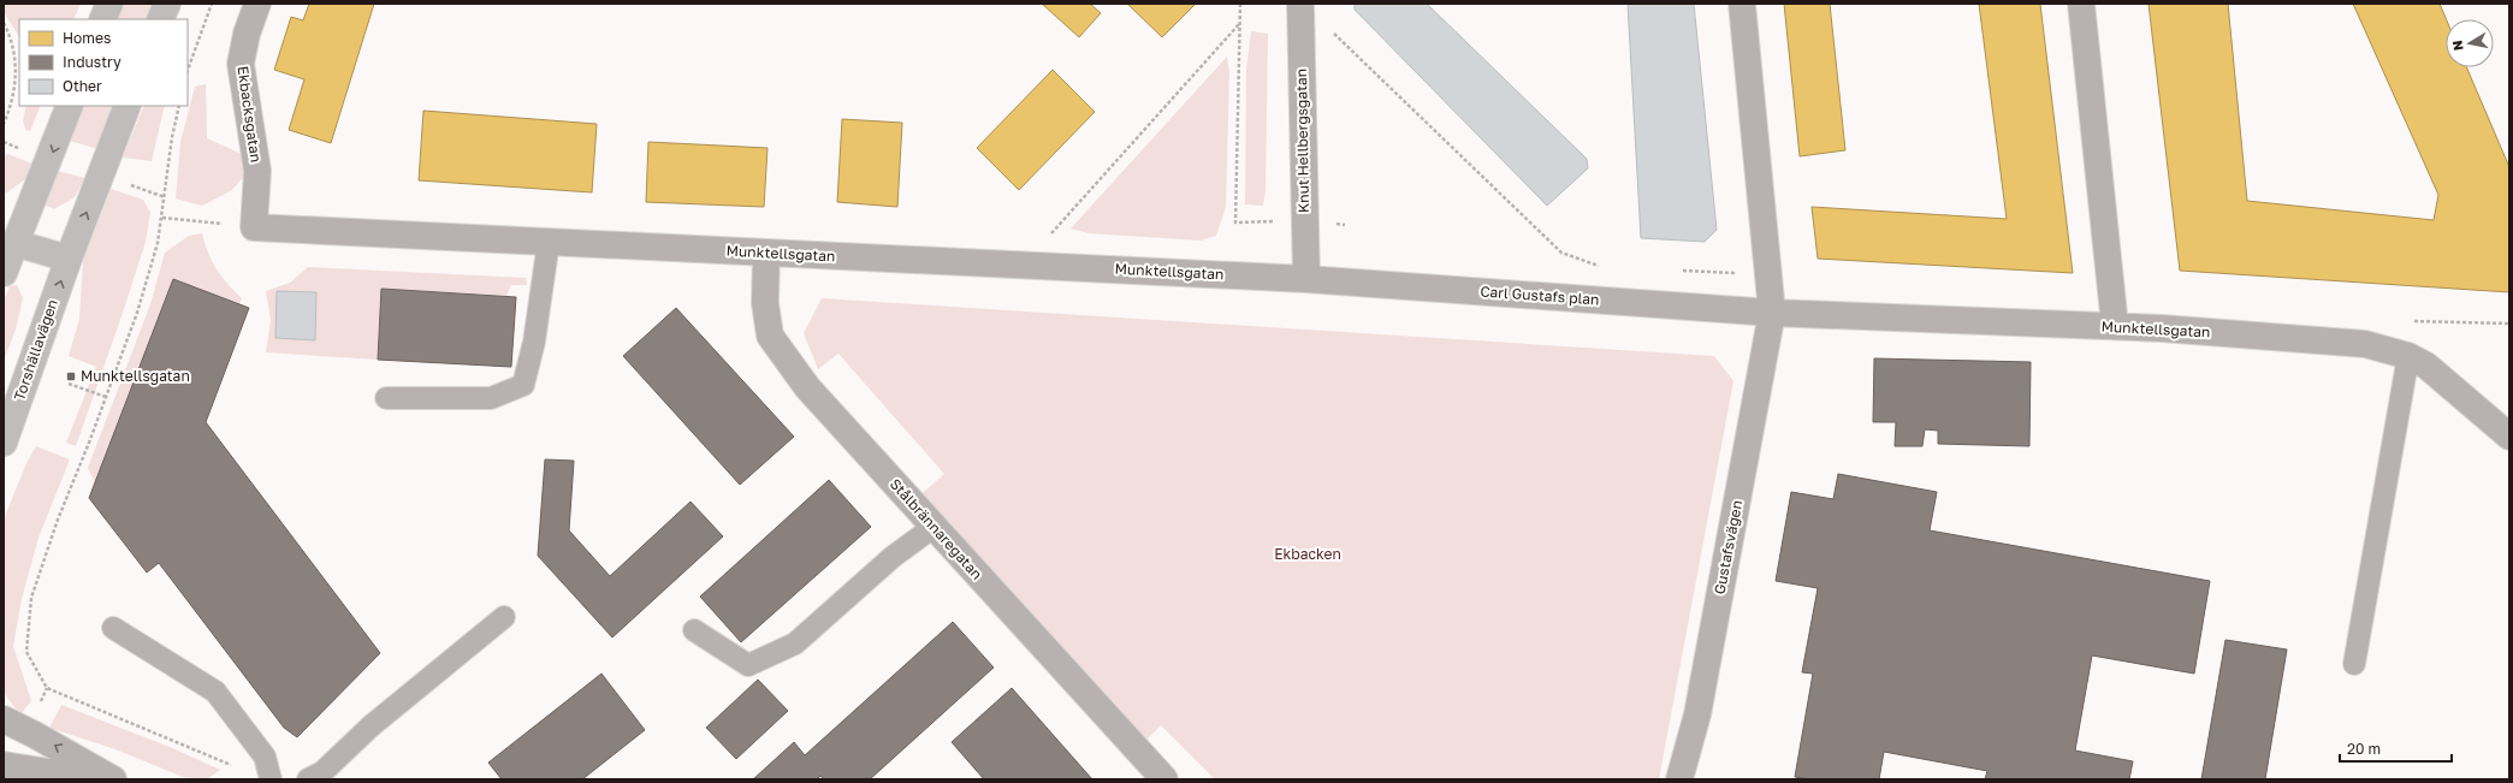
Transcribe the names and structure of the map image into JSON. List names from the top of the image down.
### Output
{
  "streets": {
    "main road": ["Torshällavägen"],
    "street": [
      "Ekbacksgatan",
      "Knut Hellbergsgatan",
      "Munktellsgatan",
      "Carl Gustafs plan",
      "Stålbrännaregatan",
      "Gustafsvägen"
    ]
  },
  "crossings": [
    ["Ekbacksgatan", "Munktellsgatan"],
    ["Knut Hellbergsgatan", "Munktellsgatan"],
    ["Knut Hellbergsgatan", "Carl Gustafs plan"],
    ["Munktellsgatan", "Carl Gustafs plan"],
    ["Munktellsgatan", "Stålbrännaregatan"],
    ["Munktellsgatan", "Gustafsvägen"],
    ["Carl Gustafs plan", "Gustafsvägen"]
  ],
  "parks": ["Ekbacken"],
  "places": {
    "transit": ["Munktellsgatan"]
  },
  "legend": ["Homes", "Industry", "Other"],
  "scale_bar": "20 m",
  "north": "left"
}
